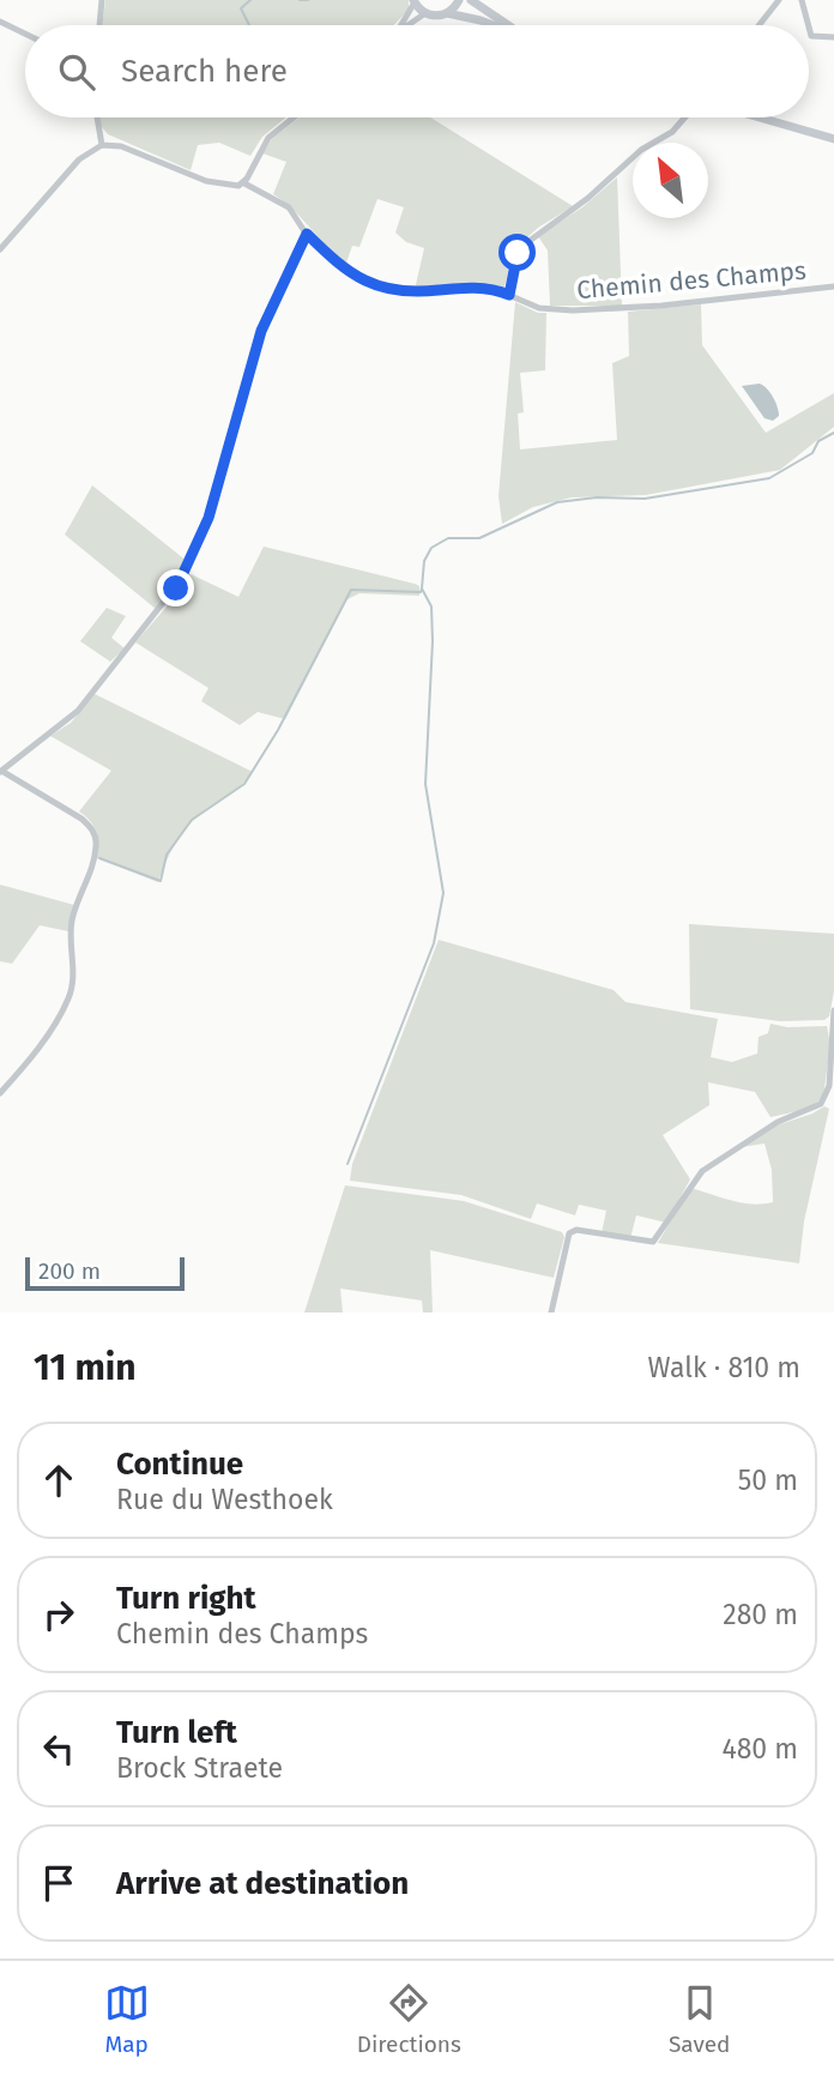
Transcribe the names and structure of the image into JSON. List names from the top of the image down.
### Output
{
  "streets": {
    "street": ["Chemin des Champs"]
  },
  "scale_bar": "200 m",
  "north": "top left",
  "page": {
    "search": "Search here",
    "scale": "200 m",
    "heading": ["11 min", "Walk · 810 m"],
    "list": [
      ["Continue", "Rue du Westhoek", "50 m"],
      ["Turn right", "Chemin des Champs", "280 m"],
      ["Turn left", "Brock Straete", "480 m"],
      "Arrive at destination"
    ],
    "nav": ["Map", "Directions", "Saved"]
  }
}
